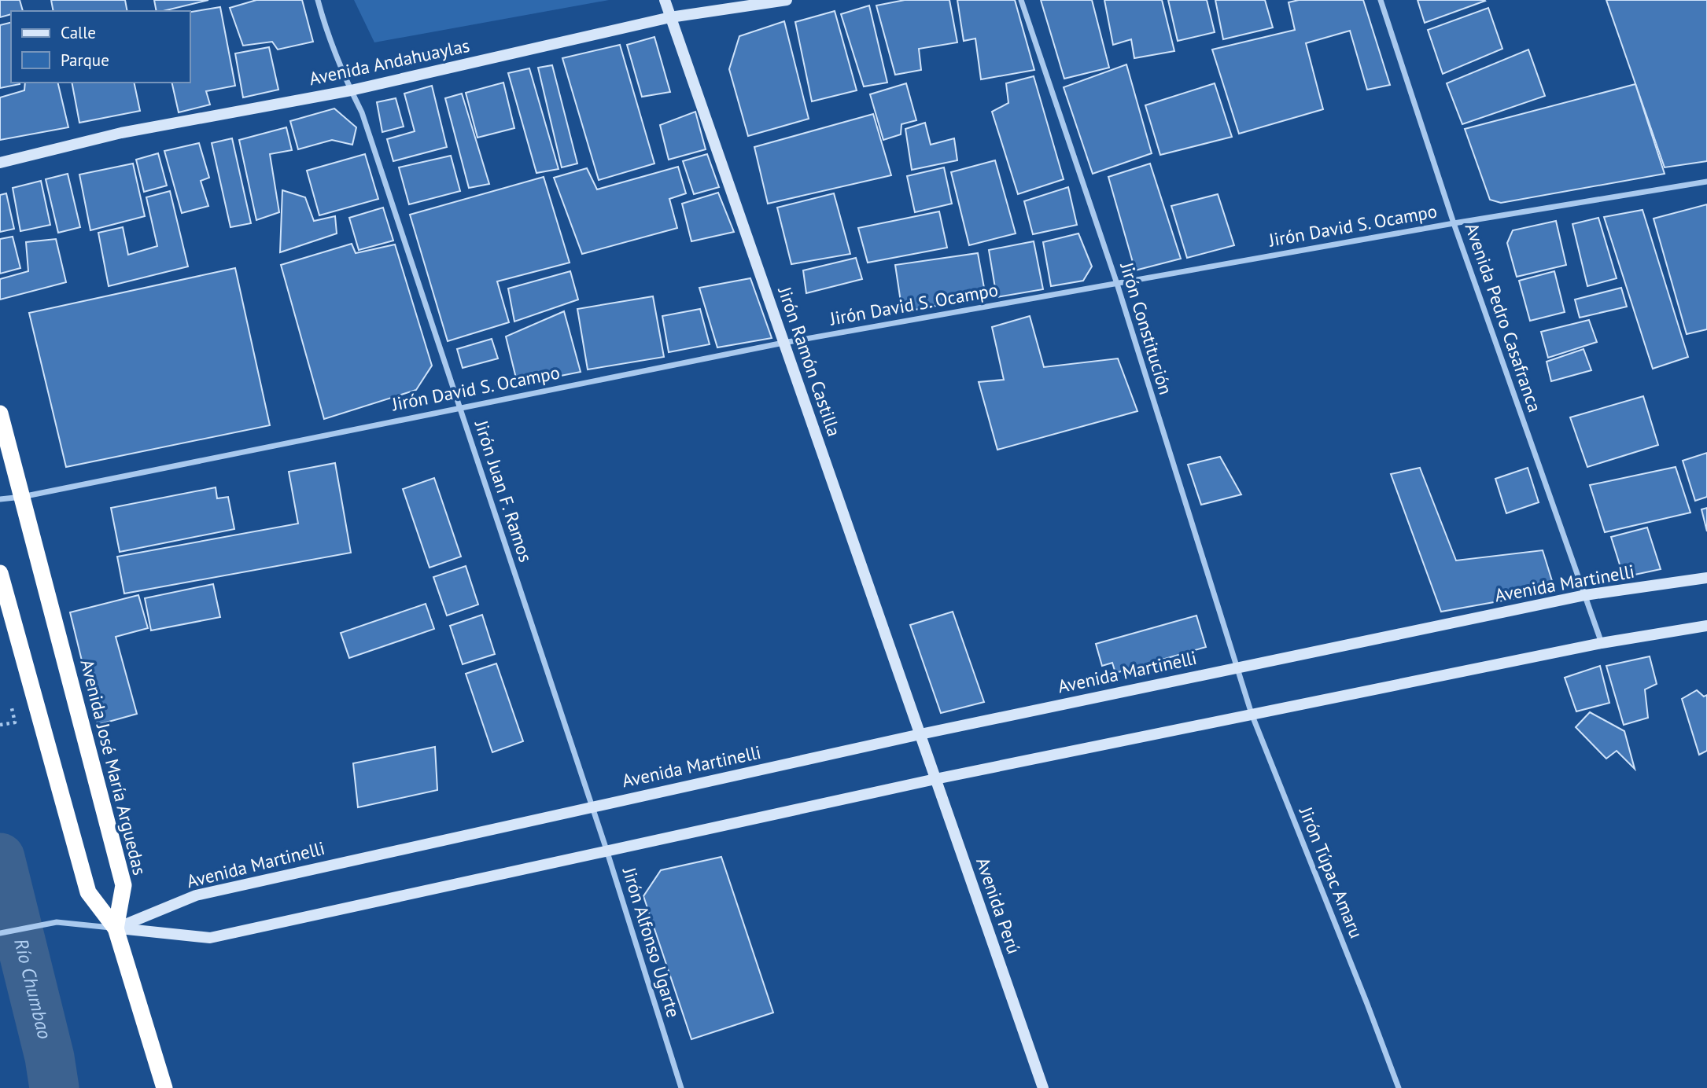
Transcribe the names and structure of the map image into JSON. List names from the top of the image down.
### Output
{
  "streets": {
    "highway": ["Avenida José María Arguedas"],
    "street": [
      "Avenida Andahuaylas",
      "Jirón David S. Ocampo",
      "Avenida Pedro Casafranca",
      "Jirón Constitución",
      "Jirón Ramón Castilla",
      "Jirón Juan F. Ramos",
      "Avenida Martinelli",
      "Jirón Túpac Amaru",
      "Avenida Perú",
      "Jirón Alfonso Ugarte"
    ]
  },
  "crossings": [
    ["Avenida Andahuaylas", "Jirón Ramón Castilla"],
    ["Avenida Andahuaylas", "Jirón Juan F. Ramos"],
    ["Jirón David S. Ocampo", "Avenida Pedro Casafranca"],
    ["Jirón David S. Ocampo", "Jirón Constitución"],
    ["Jirón David S. Ocampo", "Jirón Ramón Castilla"],
    ["Jirón David S. Ocampo", "Jirón Juan F. Ramos"],
    ["Jirón David S. Ocampo", "Avenida José María Arguedas"],
    ["Avenida Pedro Casafranca", "Avenida Martinelli"],
    ["Jirón Constitución", "Avenida Martinelli"],
    ["Jirón Constitución", "Jirón Túpac Amaru"],
    ["Jirón Ramón Castilla", "Avenida Martinelli"],
    ["Jirón Ramón Castilla", "Avenida Perú"],
    ["Jirón Juan F. Ramos", "Avenida Martinelli"],
    ["Jirón Juan F. Ramos", "Jirón Alfonso Ugarte"],
    ["Avenida Martinelli", "Avenida José María Arguedas"],
    ["Avenida Martinelli", "Jirón Túpac Amaru"],
    ["Avenida Martinelli", "Avenida Perú"],
    ["Avenida Martinelli", "Jirón Alfonso Ugarte"]
  ],
  "water": ["Río Chumbao"],
  "legend": ["Calle", "Parque"]
}
